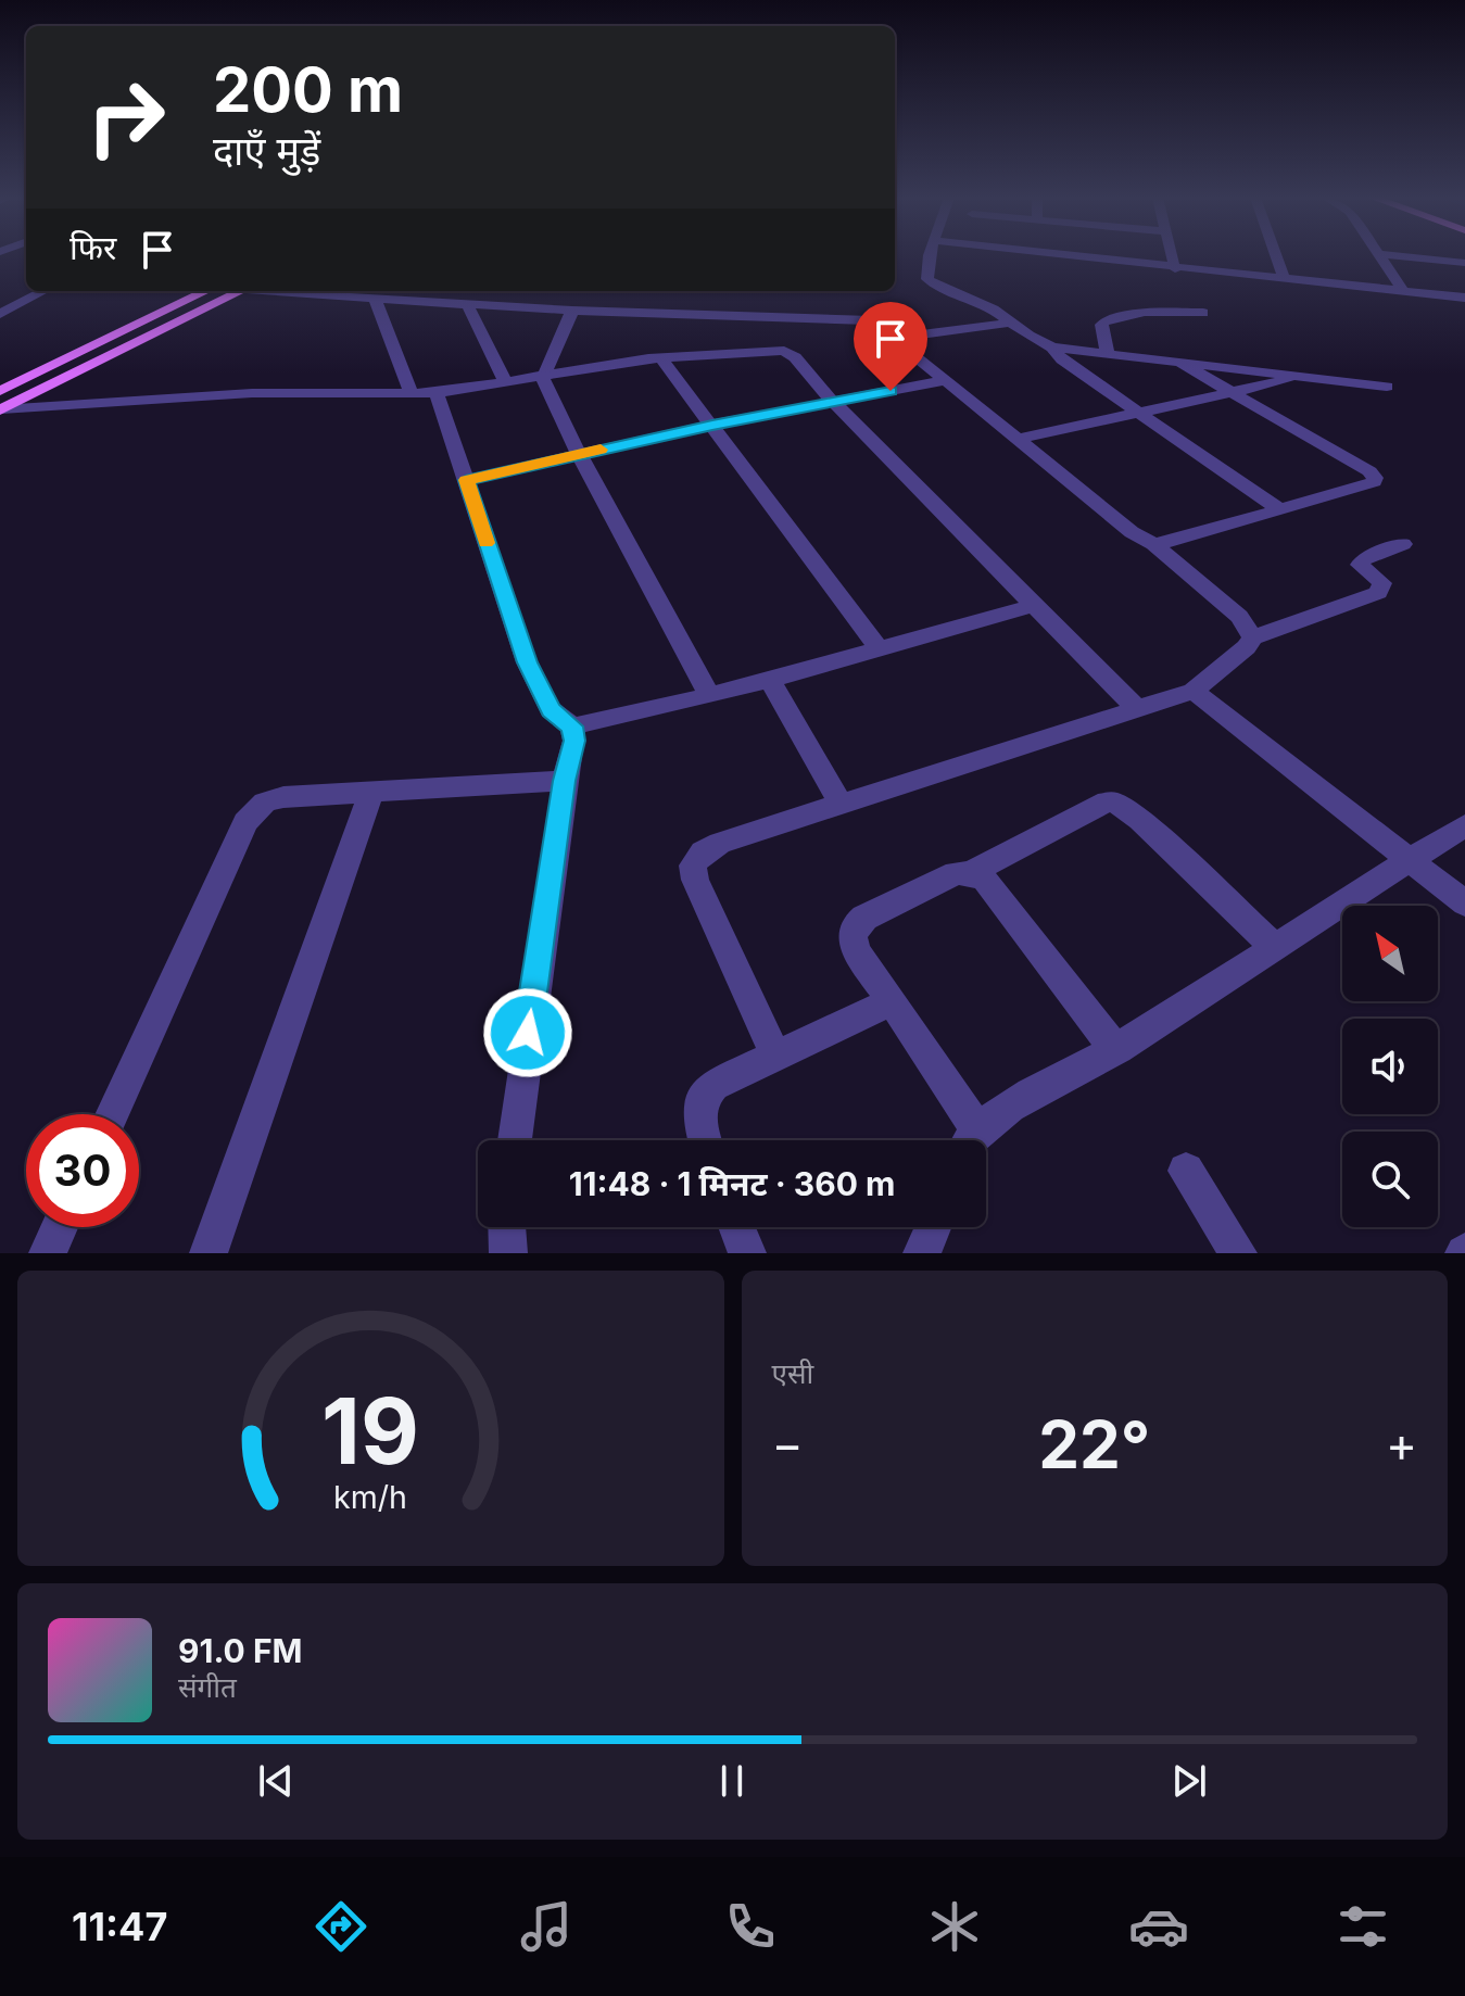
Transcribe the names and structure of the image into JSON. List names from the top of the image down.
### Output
{
  "north": "top left",
  "page": {
    "turn": ["200 m", "दाएँ मुड़ें"],
    "then": "फिर",
    "limit": "30",
    "trip": "11:48 · 1 मिनट · 360 m",
    "tile": "एसी",
    "heat": ["−", "22°", "+"],
    "song": ["91.0 FM", "संगीत"],
    "tabs": "11:47",
    "gauge": ["19", "km/h"]
  }
}
